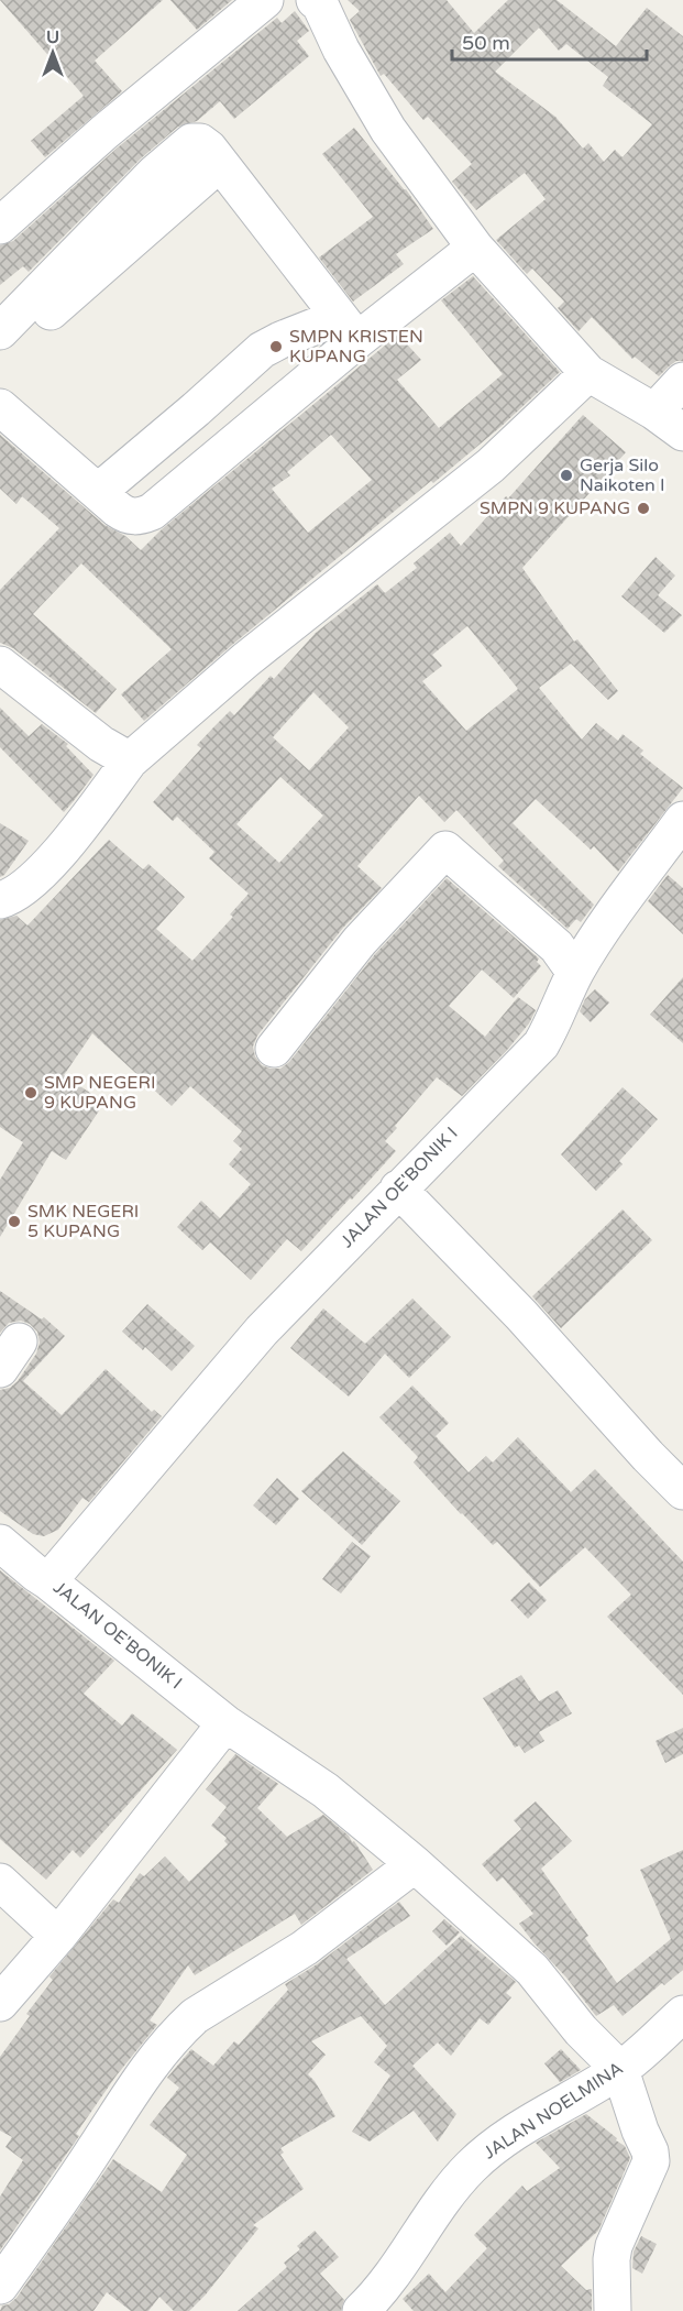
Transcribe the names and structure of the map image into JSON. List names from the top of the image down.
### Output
{
  "streets": {
    "street": ["JALAN OE'BONIK I", "JALAN NOELMINA"]
  },
  "crossings": [
    ["JALAN OE'BONIK I", "JALAN NOELMINA"]
  ],
  "places": [
    "SMPN KRISTEN KUPANG",
    "Gerja Silo Naikoten I",
    "SMPN 9 KUPANG",
    "SMP NEGERI 9 KUPANG",
    "SMK NEGERI 5 KUPANG"
  ],
  "scale_bar": "50 m",
  "north": "top"
}
